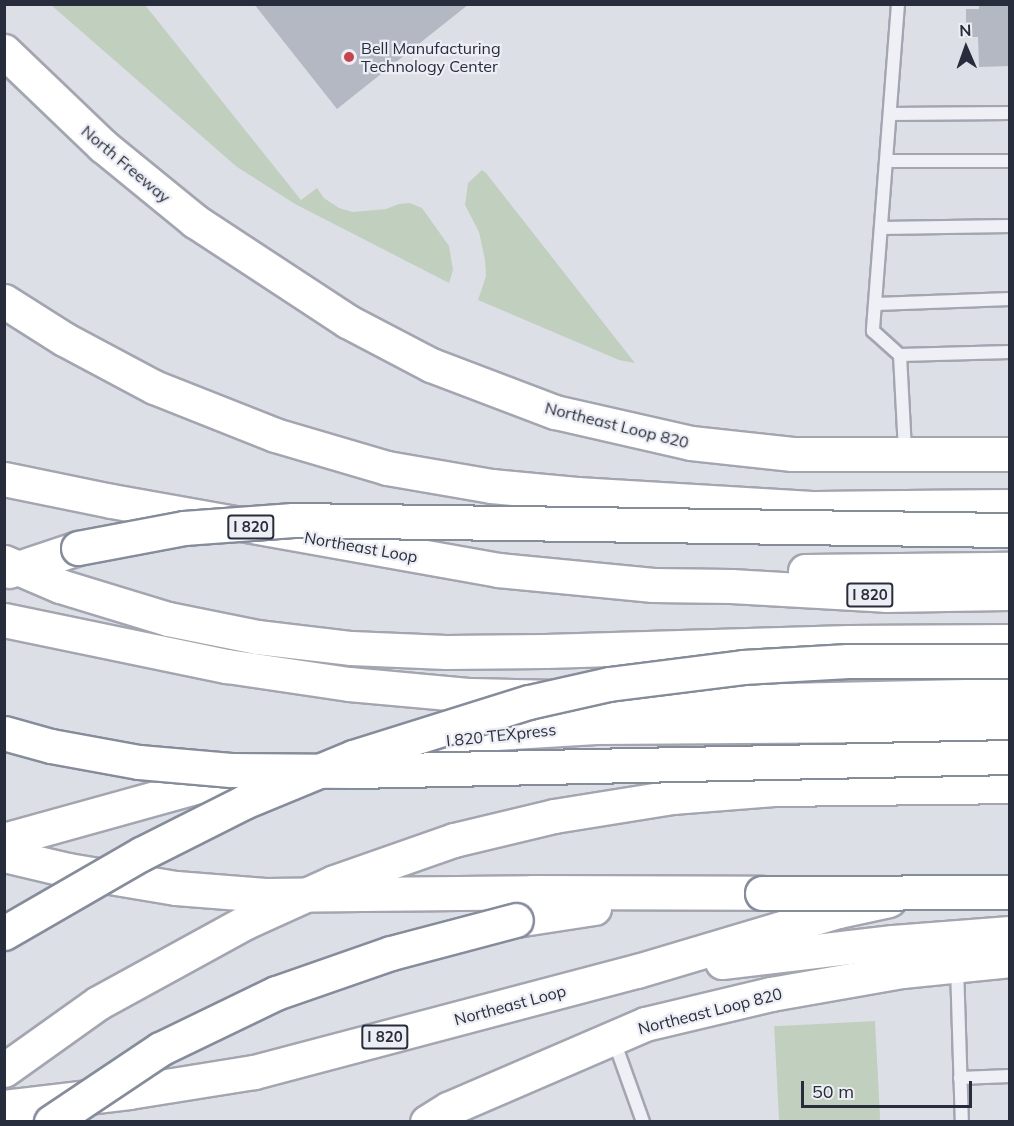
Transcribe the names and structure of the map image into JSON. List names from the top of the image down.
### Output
{
  "streets": {
    "main road": [
      "North Freeway",
      "Northeast Loop 820",
      "I 820",
      "Northeast Loop",
      "I 820 TEXpress"
    ]
  },
  "crossings": [
    ["North Freeway", "Northeast Loop 820"]
  ],
  "places": ["Bell Manufacturing Technology Center"],
  "scale_bar": "50 m",
  "north": "top"
}
